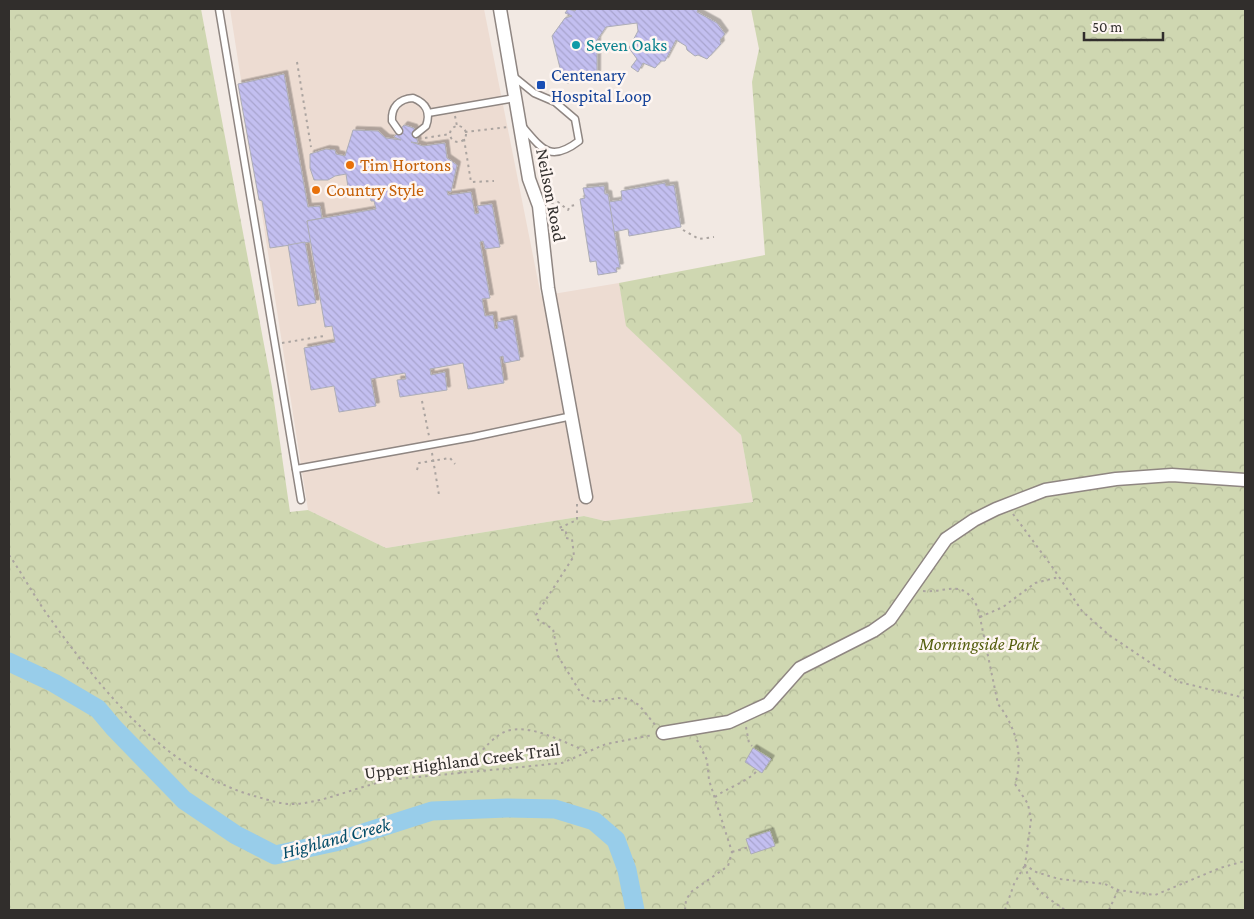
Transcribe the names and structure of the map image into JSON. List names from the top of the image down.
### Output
{
  "streets": {
    "street": ["Neilson Road"],
    "path": ["Upper Highland Creek Trail"]
  },
  "water": ["Highland Creek"],
  "parks": ["Morningside Park"],
  "places": {
    "other": ["Seven Oaks", "Tim Hortons", "Country Style"],
    "transit": ["Centenary Hospital Loop"]
  },
  "scale_bar": "50 m"
}
